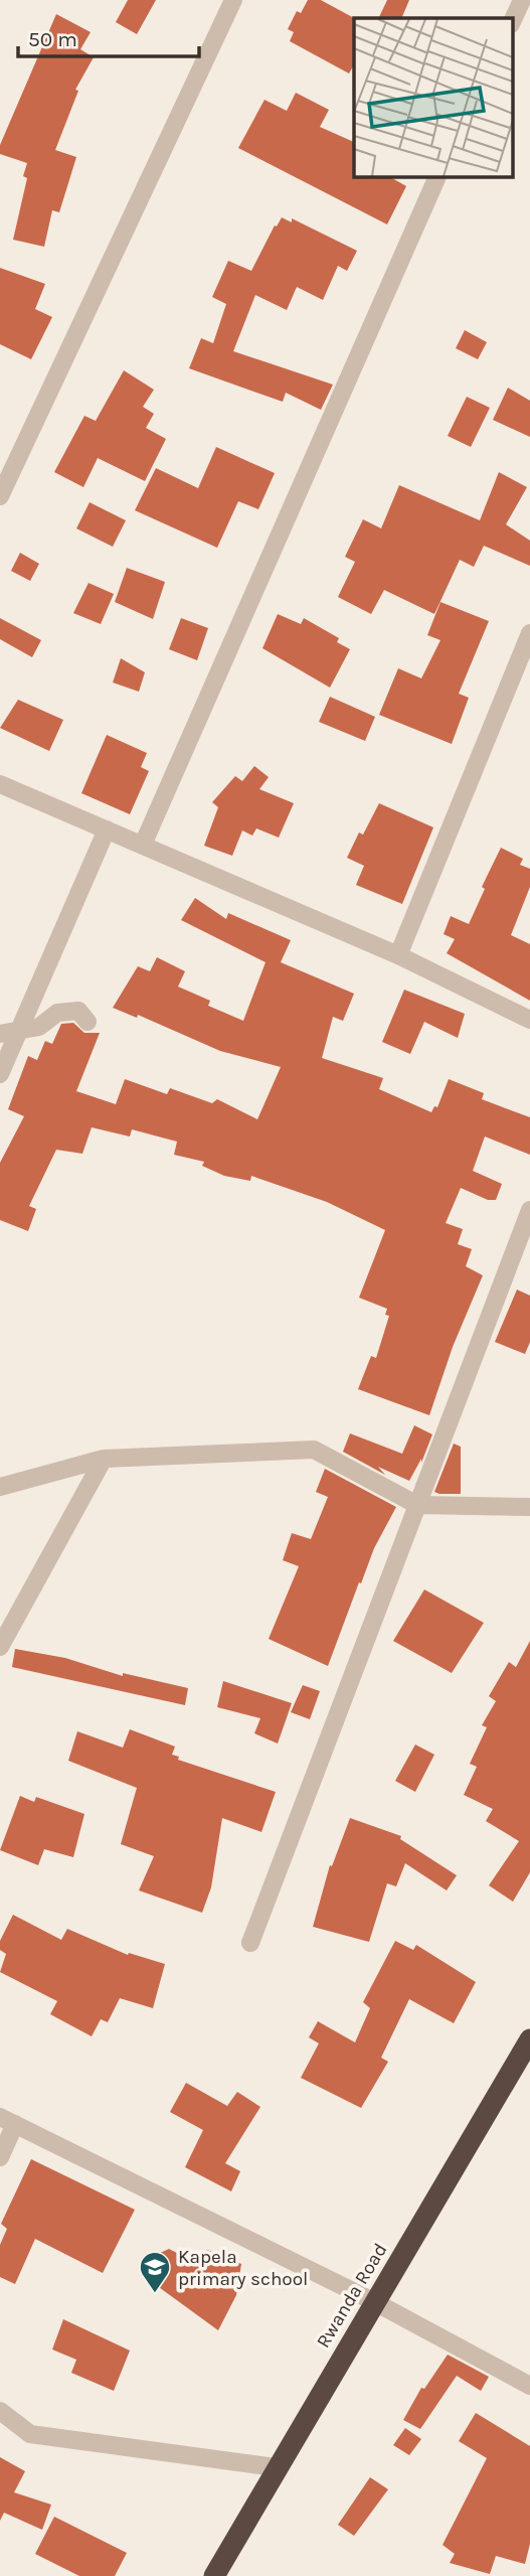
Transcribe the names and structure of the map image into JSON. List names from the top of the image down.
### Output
{
  "streets": {
    "highway": ["Rwanda Road"]
  },
  "places": {
    "school or university": ["Kapela primary school"]
  },
  "scale_bar": "50 m"
}
